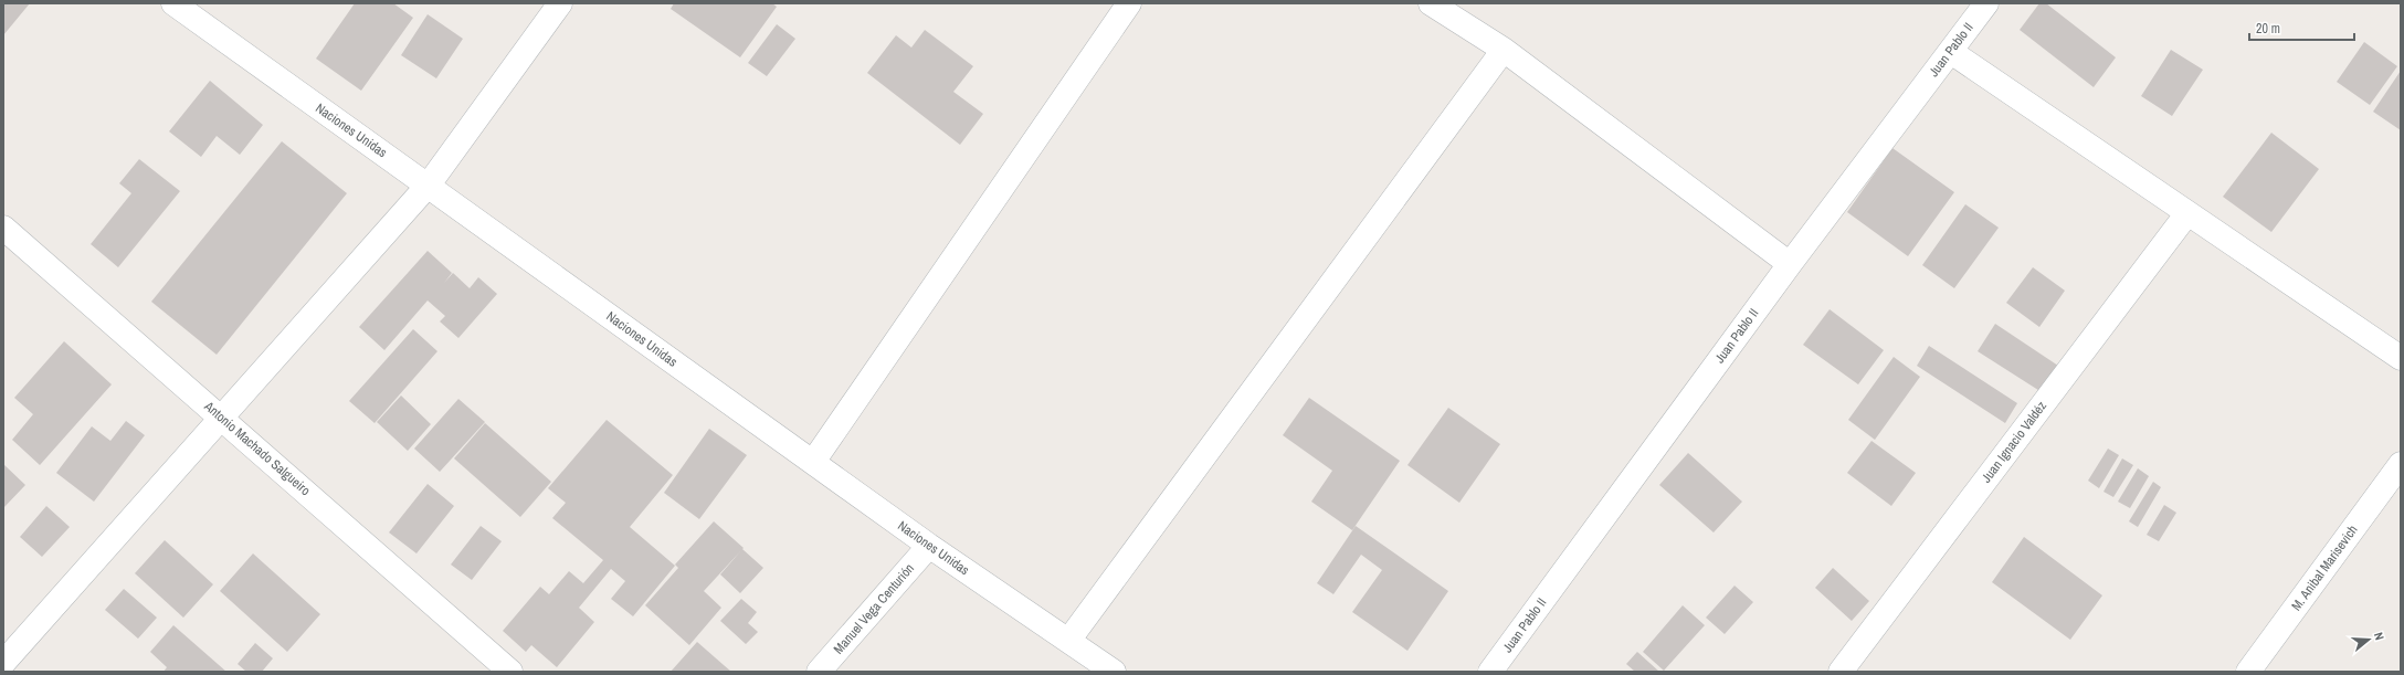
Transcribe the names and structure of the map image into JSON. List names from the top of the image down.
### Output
{
  "streets": {
    "street": [
      "Juan Pablo II",
      "Naciones Unidas",
      "Juan Ignacio Valdéz",
      "Antonio Machado Salgueiro",
      "M. Anibal Marisevich",
      "Manuel Vega Centurión"
    ]
  },
  "crossings": [
    ["Naciones Unidas", "Manuel Vega Centurión"]
  ],
  "scale_bar": "20 m",
  "north": "right"
}
